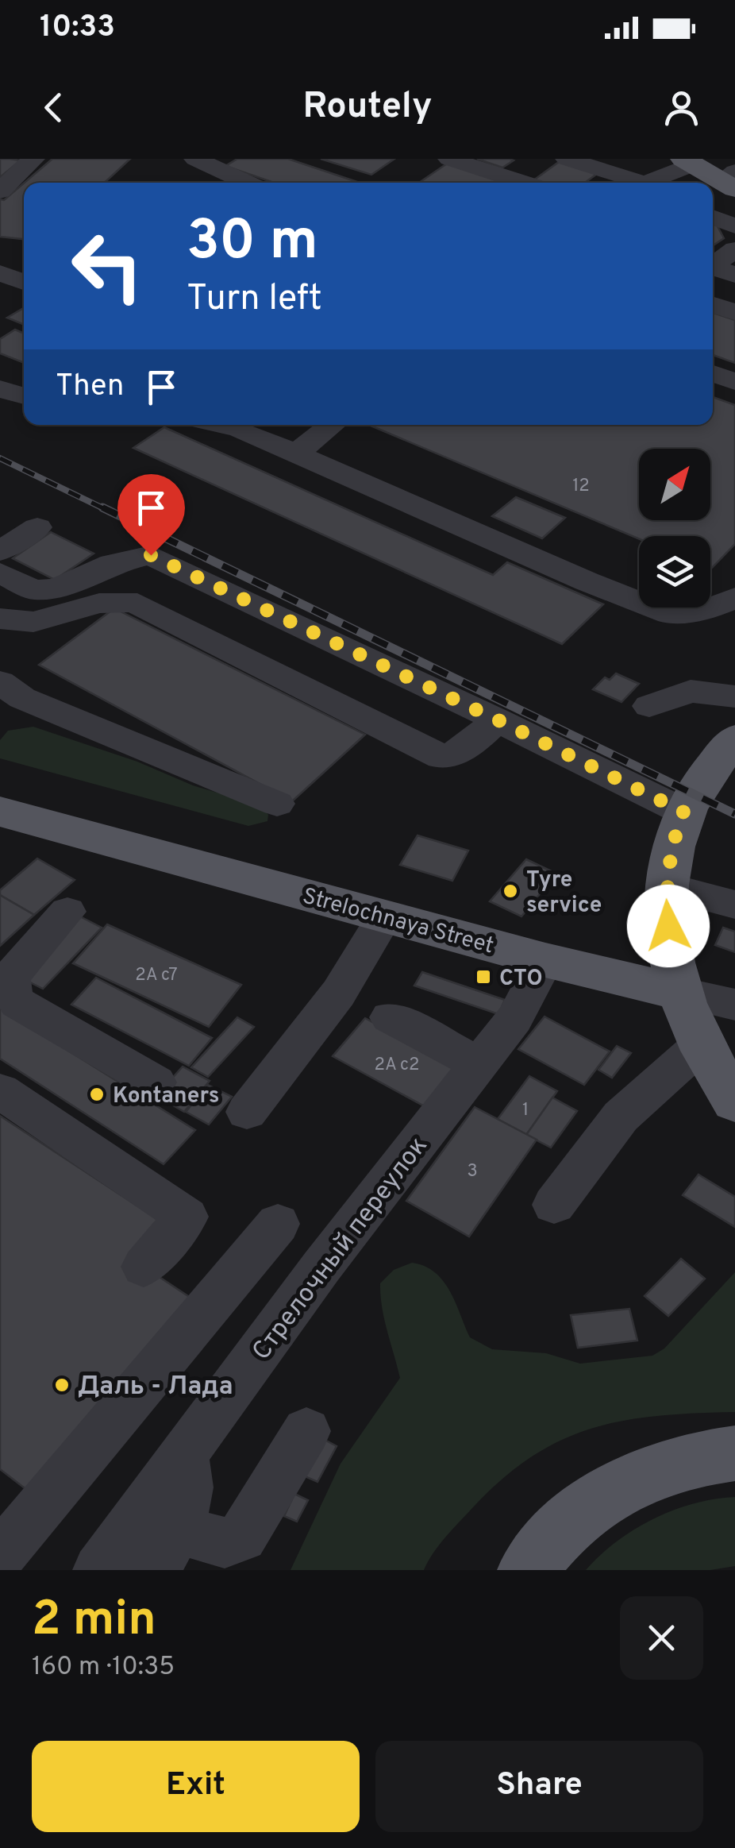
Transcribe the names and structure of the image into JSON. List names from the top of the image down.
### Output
{
  "streets": {
    "main road": ["Strelochnaya Street"],
    "lane": ["Стрелочный переулок"]
  },
  "crossings": [
    ["Strelochnaya Street", "Стрелочный переулок"]
  ],
  "places": {
    "other": ["Tyre service", "Kontaners", "Даль - Лада"],
    "transit": ["СТО"]
  },
  "house_numbers": [
    "12",
    "2А с7",
    "2А с2",
    "1",
    "3"
  ],
  "north": "top right",
  "page": {
    "status": "10:33",
    "header": "Routely",
    "turn": ["30 m", "Turn left"],
    "then": "Then",
    "heading": ["2 min", "160 m · 10:35"],
    "buttons": ["Exit", "Share"]
  }
}
